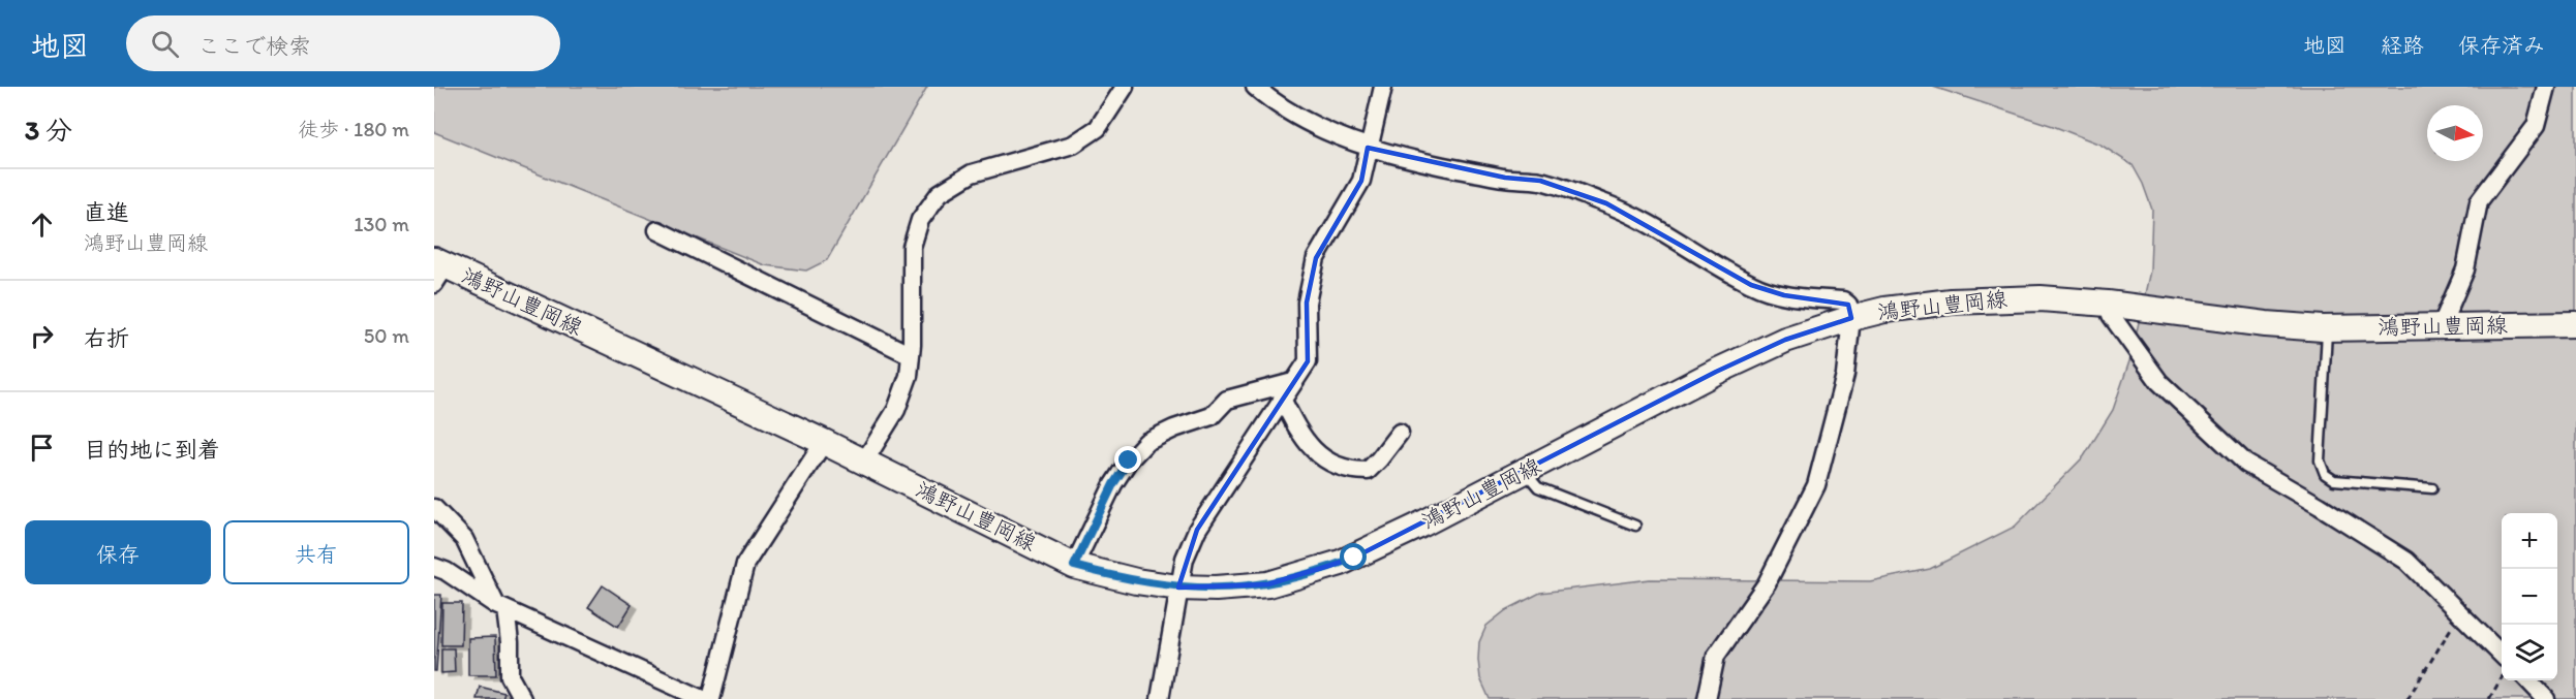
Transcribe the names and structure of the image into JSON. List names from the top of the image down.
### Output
{
  "streets": {
    "main road": ["鴻野山豊岡線"]
  },
  "north": "right",
  "page": {
    "header": "地図",
    "search": "ここで検索",
    "nav": ["地図", "経路", "保存済み"],
    "heading": ["3 分", "徒歩 · 180 m"],
    "list": [
      ["直進", "鴻野山豊岡線", "130 m"],
      ["右折", "50 m"],
      "目的地に到着"
    ],
    "buttons": ["保存", "共有"],
    "map_buttons": ["+", "−"]
  }
}
